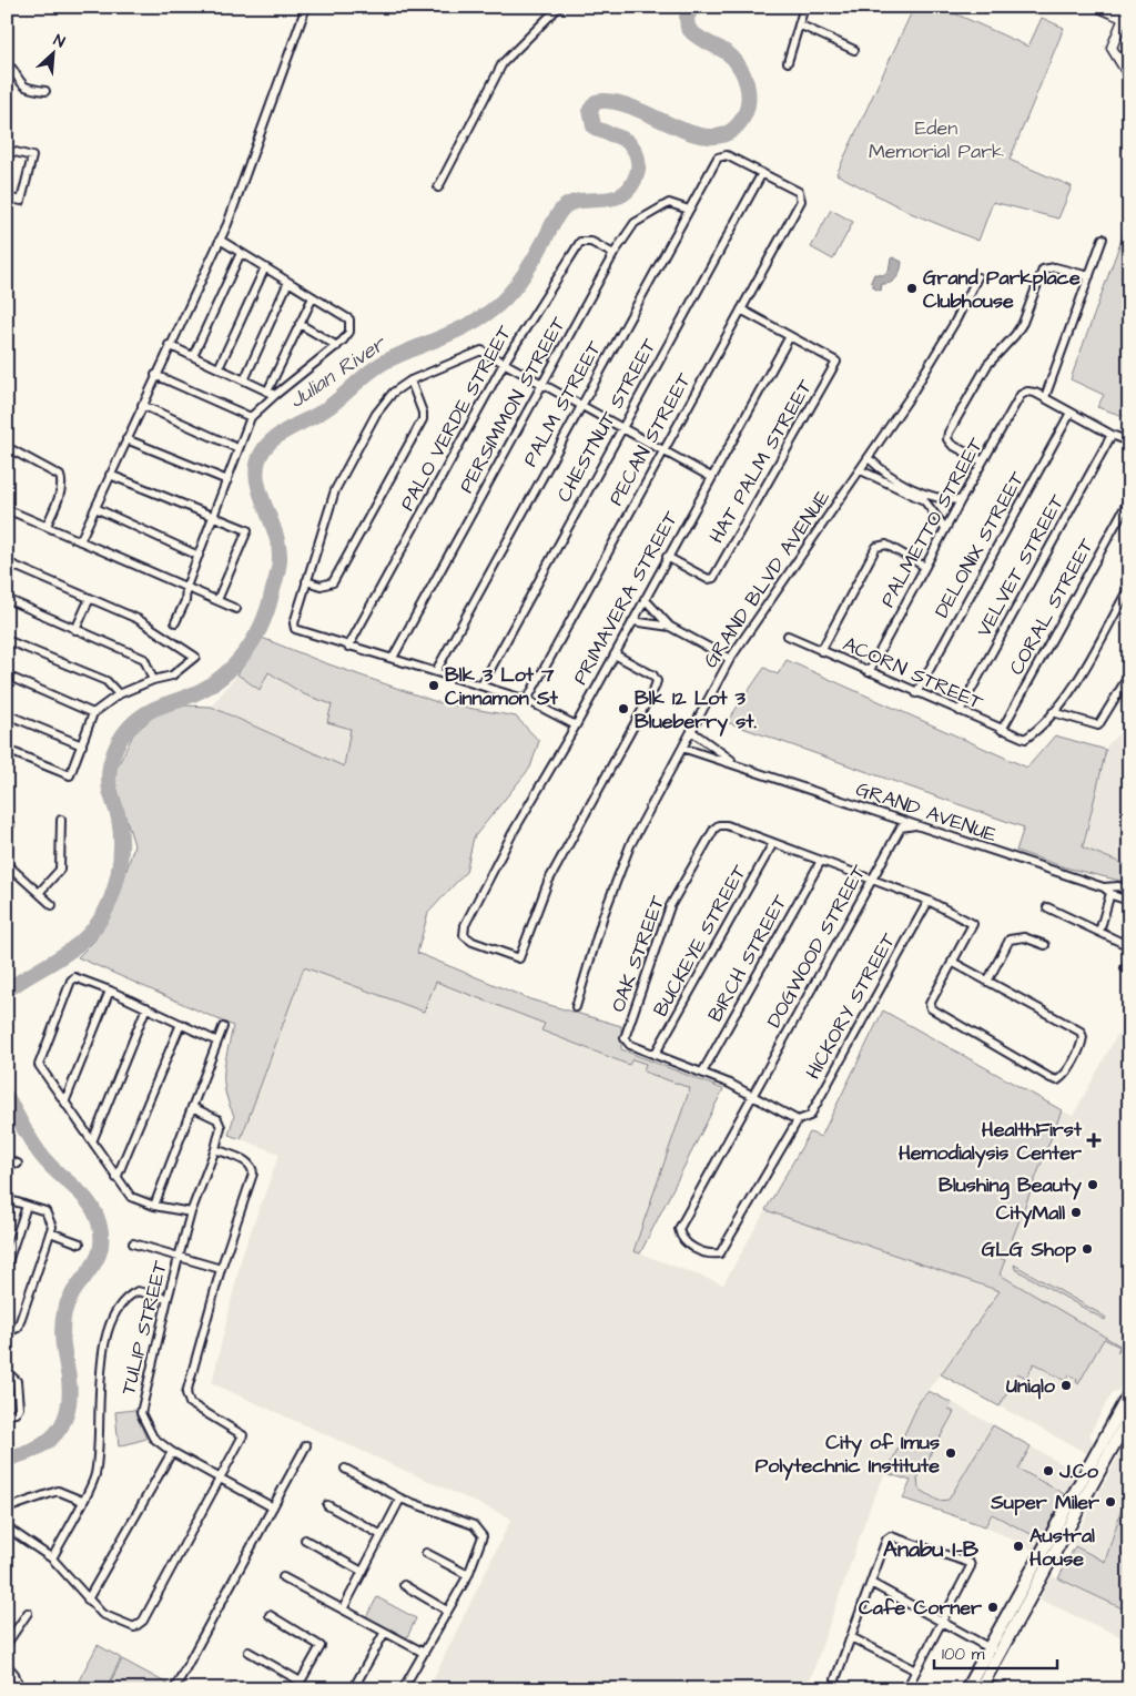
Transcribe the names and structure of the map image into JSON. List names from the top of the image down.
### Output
{
  "streets": {
    "street": [
      "PALM STREET",
      "PERSIMMON STREET",
      "PALO VERDE STREET",
      "CHESTNUT STREET",
      "PECAN STREET",
      "HAT PALM STREET",
      "PALMETTO STREET",
      "DELONIX STREET",
      "VELVET STREET",
      "GRAND BLVD AVENUE",
      "PRIMAVERA STREET",
      "CORAL STREET",
      "ACORN STREET",
      "GRAND AVENUE",
      "BUCKEYE STREET",
      "DOGWOOD STREET",
      "OAK STREET",
      "BIRCH STREET",
      "HICKORY STREET",
      "TULIP STREET"
    ]
  },
  "crossings": [
    ["PALM STREET", "PERSIMMON STREET"],
    ["PALM STREET", "CHESTNUT STREET"],
    ["PALM STREET", "PECAN STREET"],
    ["PERSIMMON STREET", "PALO VERDE STREET"],
    ["CHESTNUT STREET", "PECAN STREET"],
    ["HAT PALM STREET", "PRIMAVERA STREET"],
    ["PALMETTO STREET", "ACORN STREET"],
    ["DELONIX STREET", "ACORN STREET"],
    ["VELVET STREET", "ACORN STREET"],
    ["GRAND BLVD AVENUE", "GRAND AVENUE"],
    ["CORAL STREET", "ACORN STREET"],
    ["GRAND AVENUE", "DOGWOOD STREET"],
    ["BUCKEYE STREET", "OAK STREET"],
    ["DOGWOOD STREET", "HICKORY STREET"]
  ],
  "districts": ["Anabu I-B"],
  "water": ["Julian River"],
  "parks": ["Eden Memorial Park"],
  "places": {
    "other": [
      "Grand Parkplace Clubhouse",
      "Blk 3 Lot 7 Cinnamon St",
      "Blk 12 Lot 3 Blueberry st.",
      "Blushing Beauty",
      "CityMall",
      "GLG Shop",
      "Uniqlo",
      "City of Imus Polytechnic Institute",
      "J.Co",
      "Super Miler",
      "Austral House",
      "Cafe Corner"
    ],
    "health": ["HealthFirst Hemodialysis Center"]
  },
  "scale_bar": "100 m",
  "north": "top right"
}
